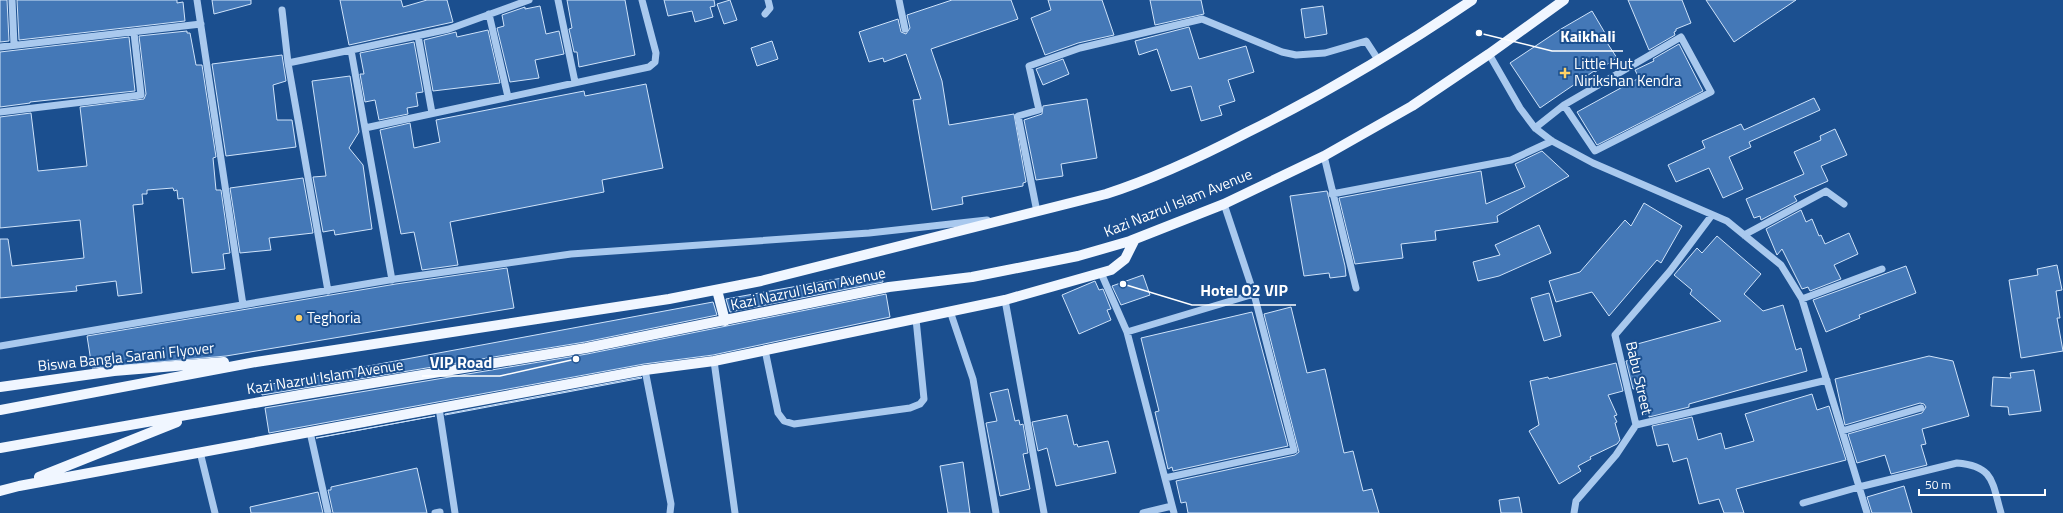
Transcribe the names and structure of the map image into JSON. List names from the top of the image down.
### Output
{
  "streets": {
    "main road": ["Kazi Nazrul Islam Avenue", "Biswa Bangla Sarani Flyover"],
    "street": ["Babu Street"]
  },
  "crossings": [
    ["Kazi Nazrul Islam Avenue", "Biswa Bangla Sarani Flyover"]
  ],
  "places": {
    "other": [
      "Kaikhali",
      "Hotel O2 VIP",
      "Teghoria",
      "VIP Road"
    ],
    "health": ["Little Hut Nirikshan Kendra"]
  },
  "scale_bar": "50 m"
}
